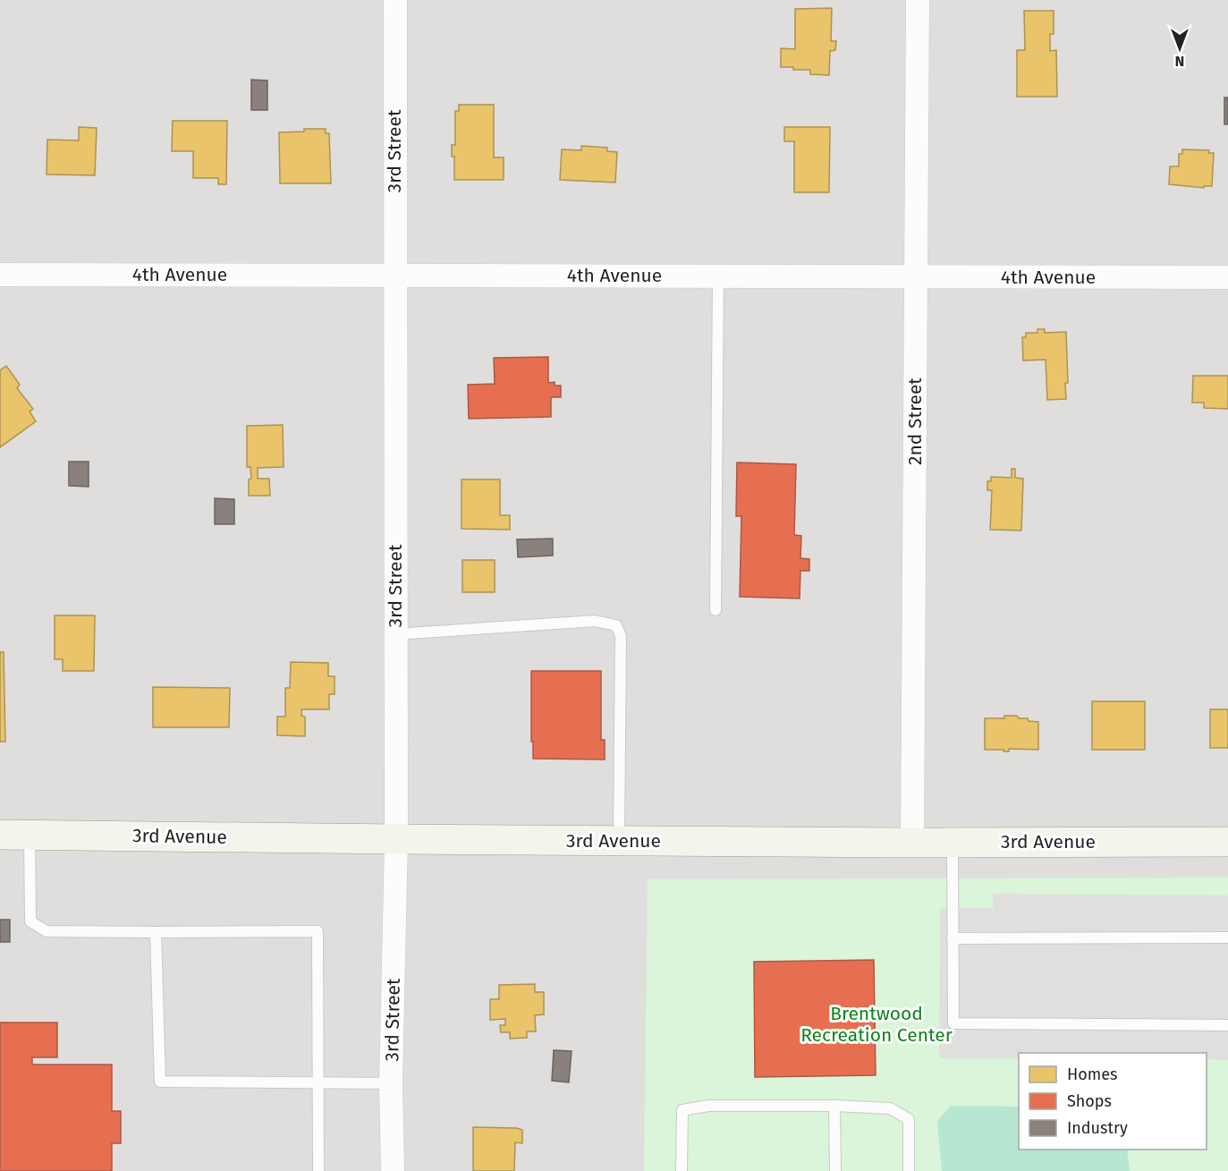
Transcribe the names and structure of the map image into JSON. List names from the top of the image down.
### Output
{
  "streets": {
    "street": [
      "3rd Street",
      "4th Avenue",
      "2nd Street",
      "3rd Avenue"
    ]
  },
  "crossings": [
    ["3rd Street", "4th Avenue"],
    ["3rd Street", "3rd Avenue"],
    ["4th Avenue", "2nd Street"],
    ["2nd Street", "3rd Avenue"]
  ],
  "parks": ["Brentwood Recreation Center"],
  "legend": ["Homes", "Shops", "Industry"],
  "north": "bottom"
}
